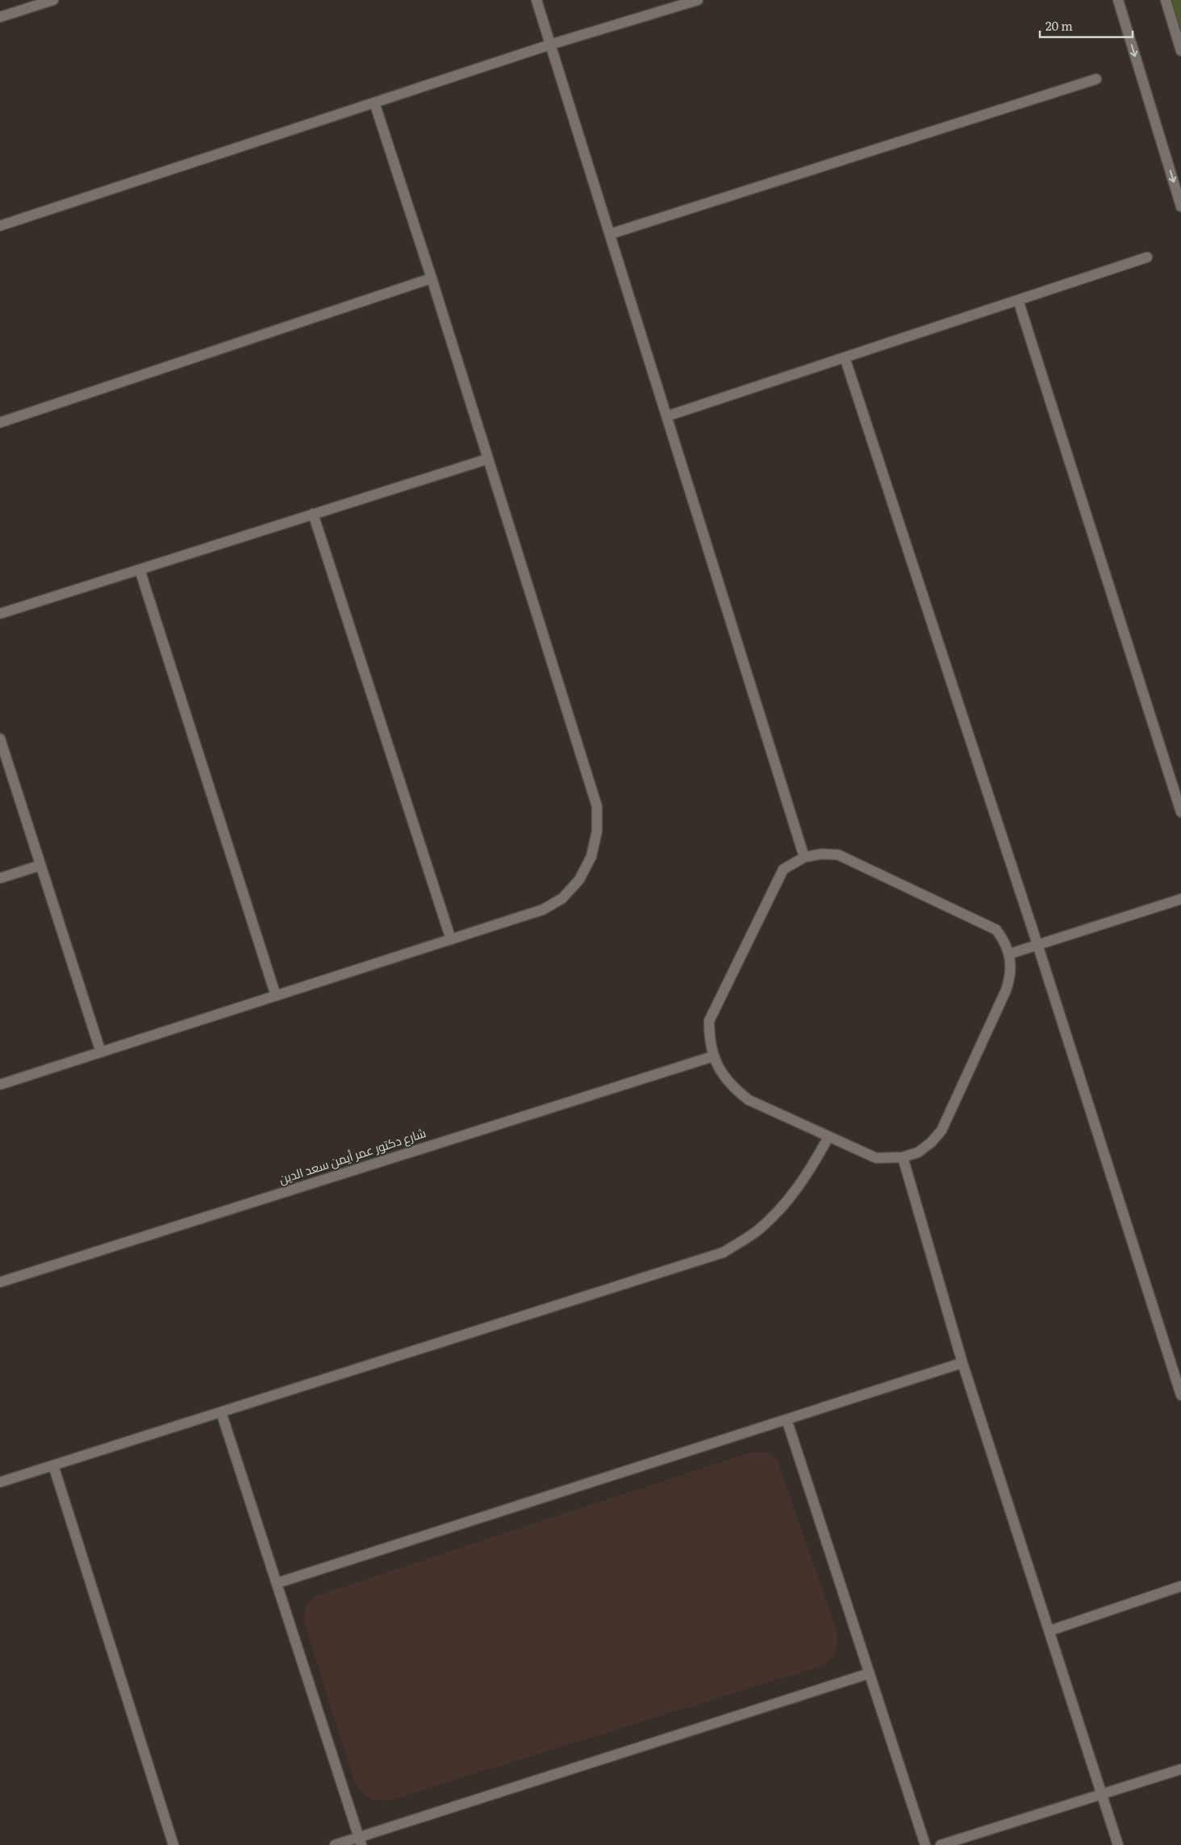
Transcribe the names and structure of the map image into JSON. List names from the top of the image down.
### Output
{
  "streets": {
    "street": ["شارع دكتور عمر أيمن سعد الدين"]
  },
  "scale_bar": "20 m"
}
